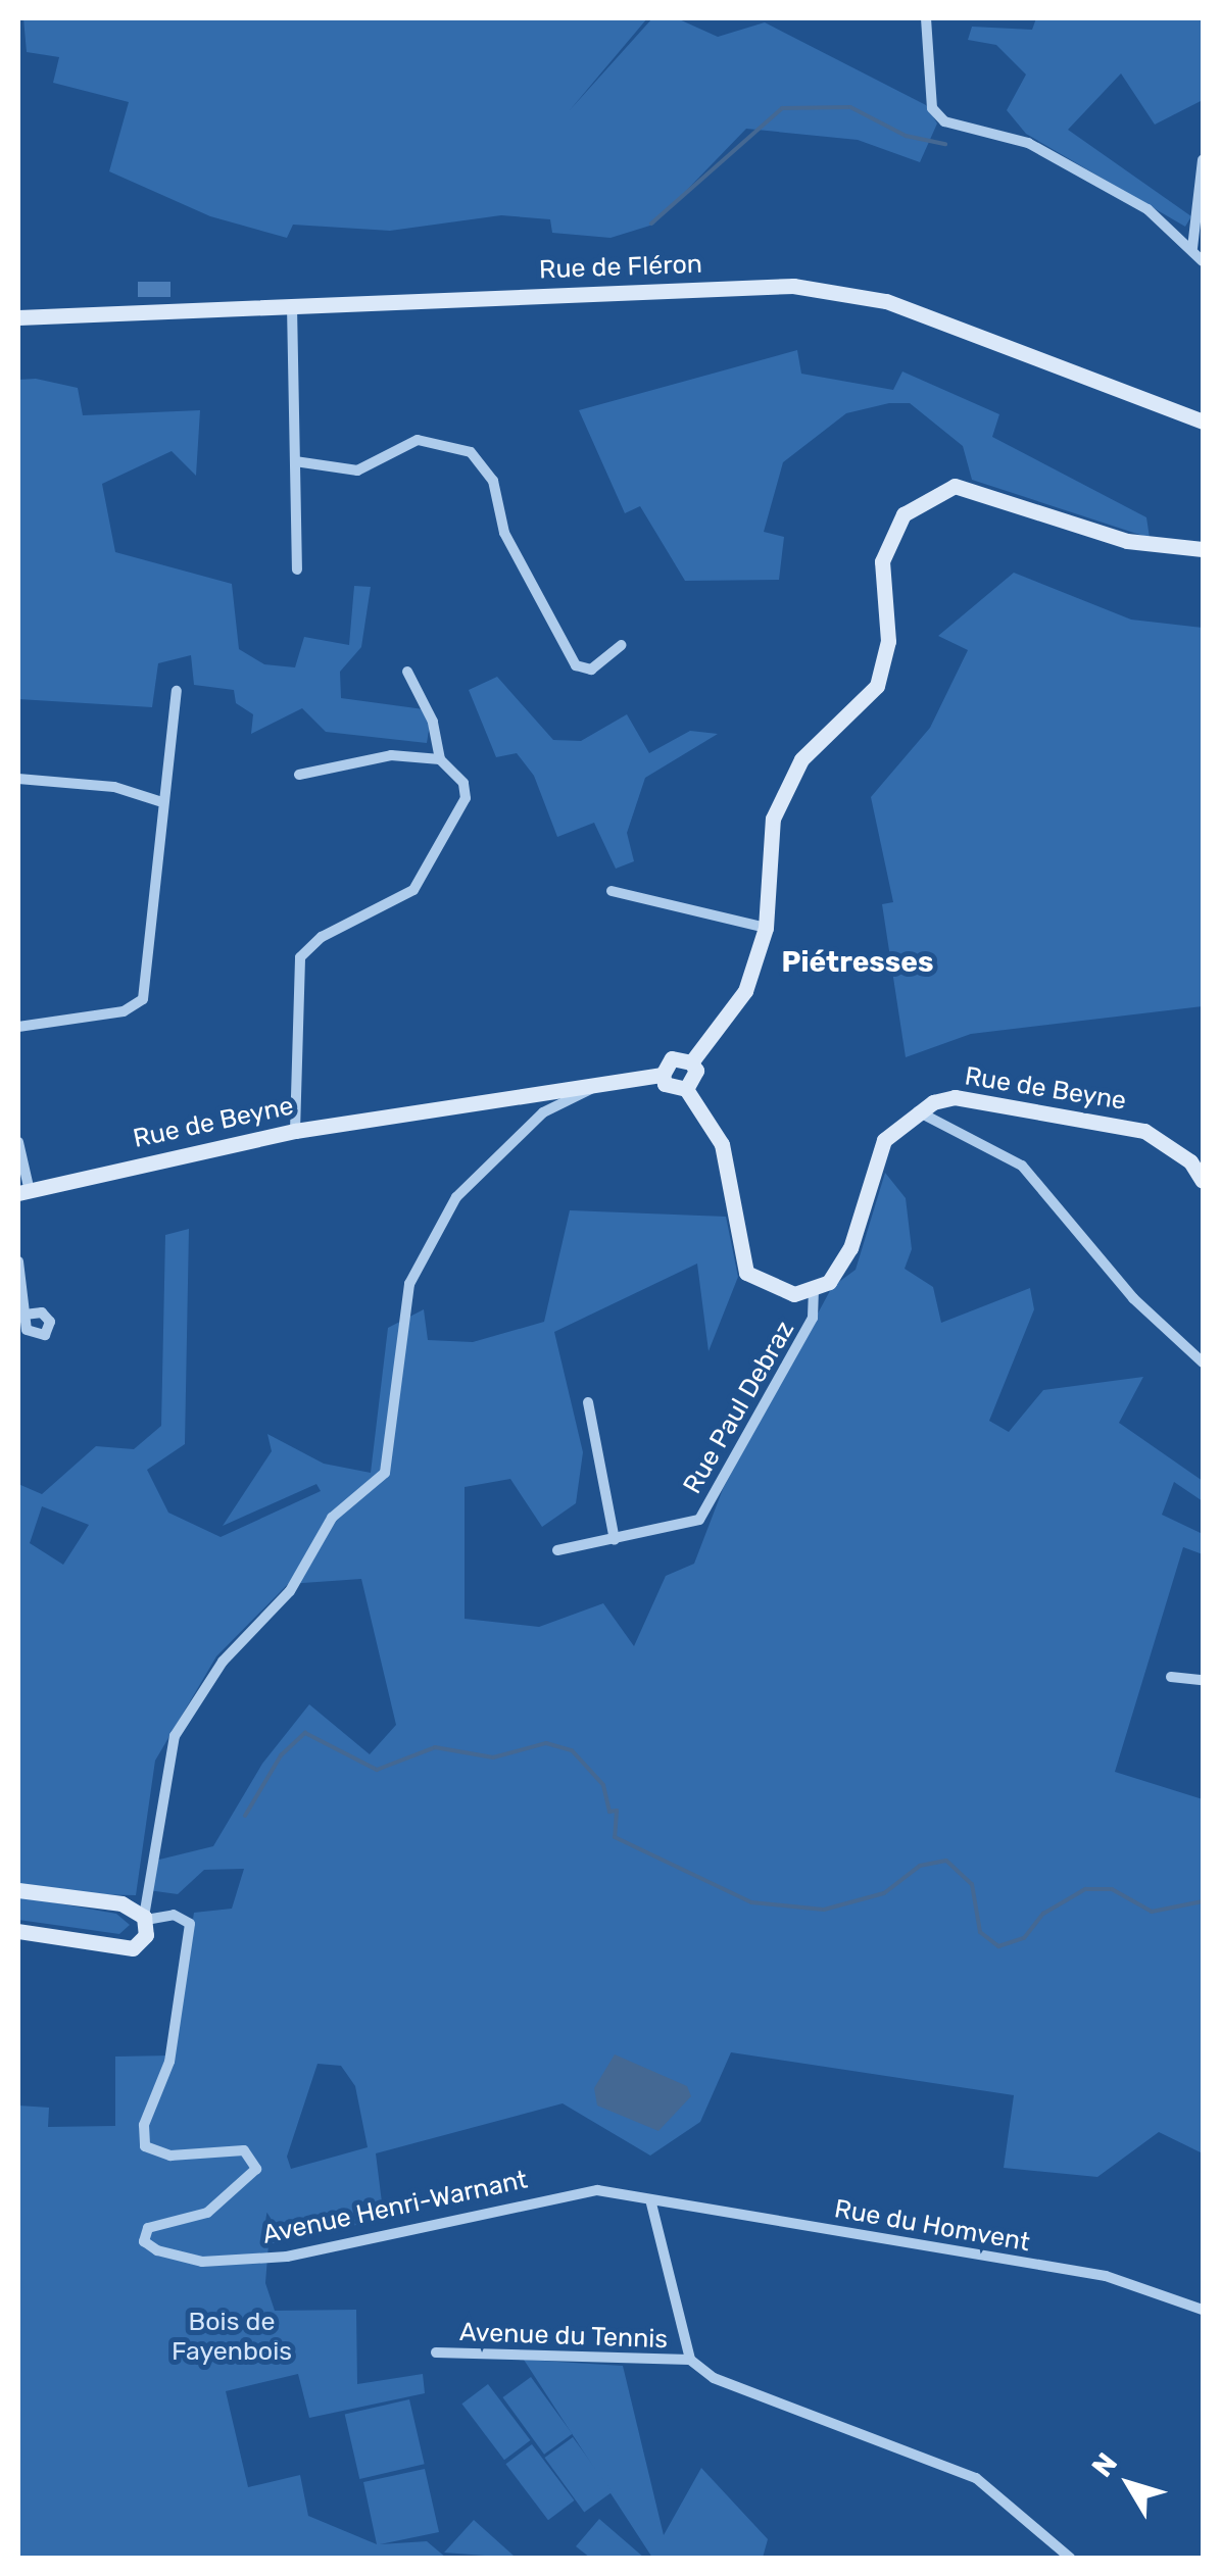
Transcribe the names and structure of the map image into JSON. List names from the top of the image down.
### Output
{
  "streets": {
    "street": [
      "Rue de Fléron",
      "Rue de Beyne",
      "Rue Paul Debraz",
      "Avenue Henri-Warnant",
      "Rue du Homvent",
      "Avenue du Tennis"
    ]
  },
  "crossings": [
    ["Avenue Henri-Warnant", "Rue du Homvent"]
  ],
  "districts": ["Piétresses"],
  "parks": ["Bois de Fayenbois"],
  "north": "top left"
}
